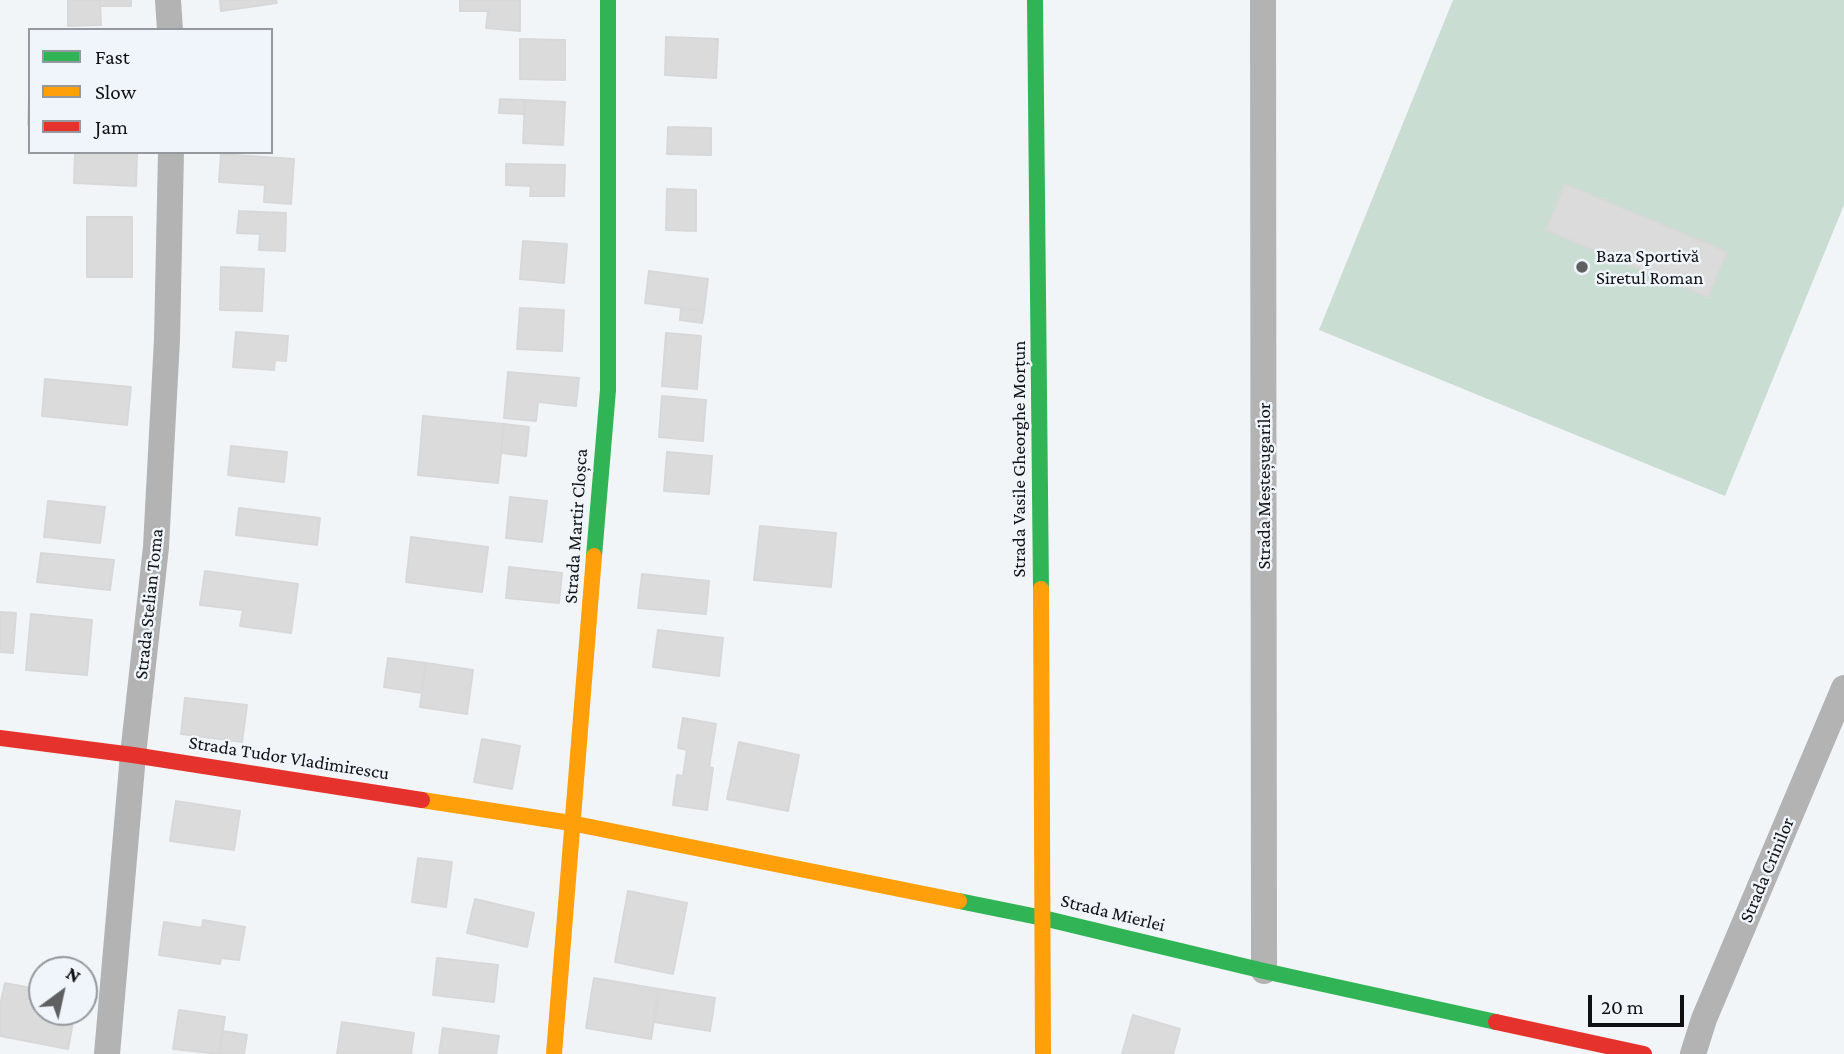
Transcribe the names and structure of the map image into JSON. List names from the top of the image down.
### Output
{
  "streets": {
    "street": [
      "Strada Vasile Gheorghe Morțun",
      "Strada Meșteșugarilor",
      "Strada Martir Cloșca",
      "Strada Stelian Toma",
      "Strada Tudor Vladimirescu",
      "Strada Crinilor",
      "Strada Mierlei"
    ]
  },
  "crossings": [
    ["Strada Vasile Gheorghe Morțun", "Strada Mierlei"],
    ["Strada Meșteșugarilor", "Strada Mierlei"],
    ["Strada Martir Cloșca", "Strada Tudor Vladimirescu"],
    ["Strada Martir Cloșca", "Strada Mierlei"],
    ["Strada Stelian Toma", "Strada Tudor Vladimirescu"],
    ["Strada Tudor Vladimirescu", "Strada Mierlei"]
  ],
  "places": ["Baza Sportivă Siretul Roman"],
  "legend": ["Fast", "Slow", "Jam"],
  "scale_bar": "20 m",
  "north": "top right"
}
